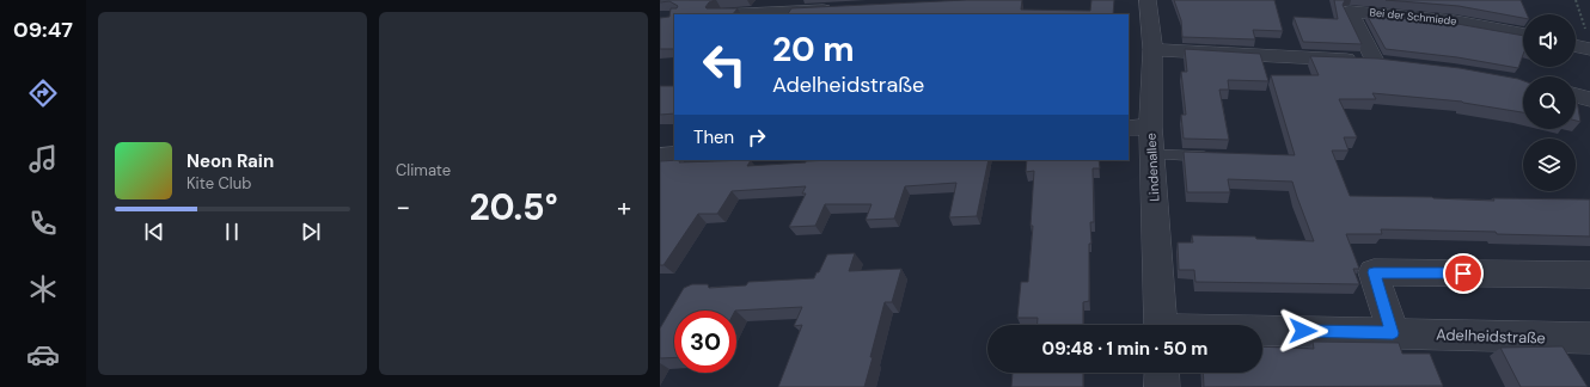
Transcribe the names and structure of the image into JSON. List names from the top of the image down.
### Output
{
  "streets": {
    "street": ["Bei der Schmiede", "Lindenallee", "Adelheidstraße"]
  },
  "crossings": [
    ["Bei der Schmiede", "Lindenallee"]
  ],
  "page": {
    "tabs": "09:47",
    "tile": "Climate",
    "turn": ["20 m", "Adelheidstraße"],
    "then": "Then",
    "song": ["Neon Rain", "Kite Club"],
    "heat": ["−", "20.5°", "+"],
    "limit": "30",
    "trip": "09:48 · 1 min · 50 m"
  }
}
